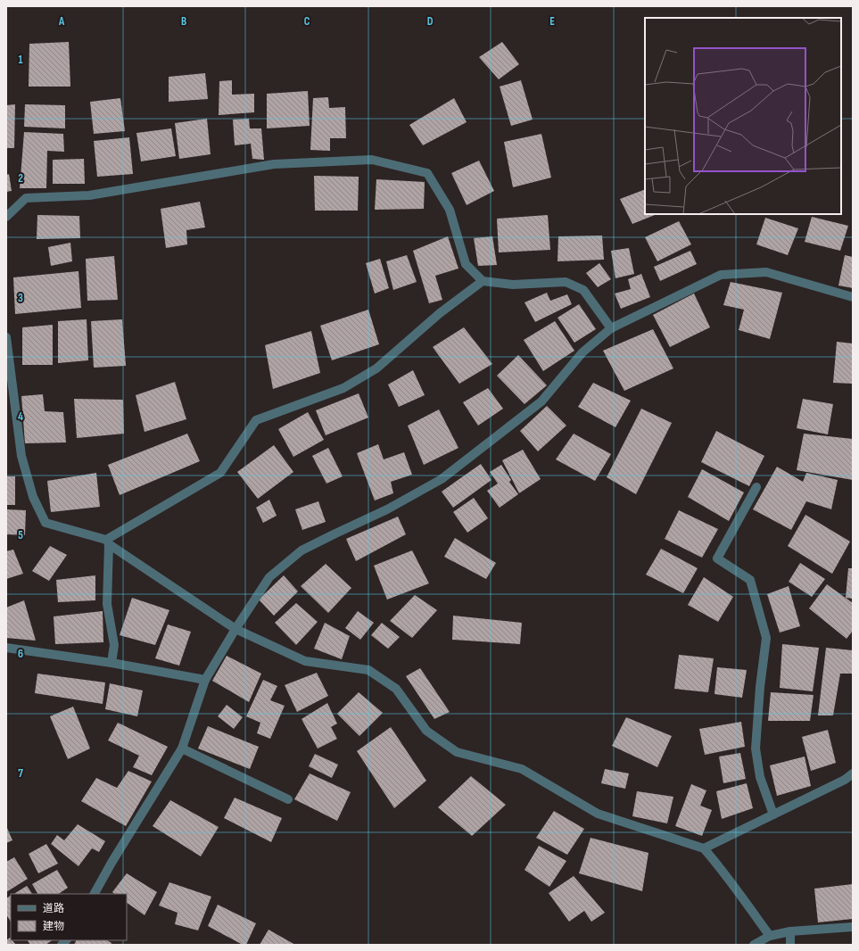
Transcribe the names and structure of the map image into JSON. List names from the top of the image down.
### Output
{
  "legend": ["道路", "建物"],
  "grid": {
    "columns": [
      "A",
      "B",
      "C",
      "D",
      "E"
    ],
    "rows": [
      "1",
      "2",
      "3",
      "4",
      "5",
      "6",
      "7"
    ]
  }
}
